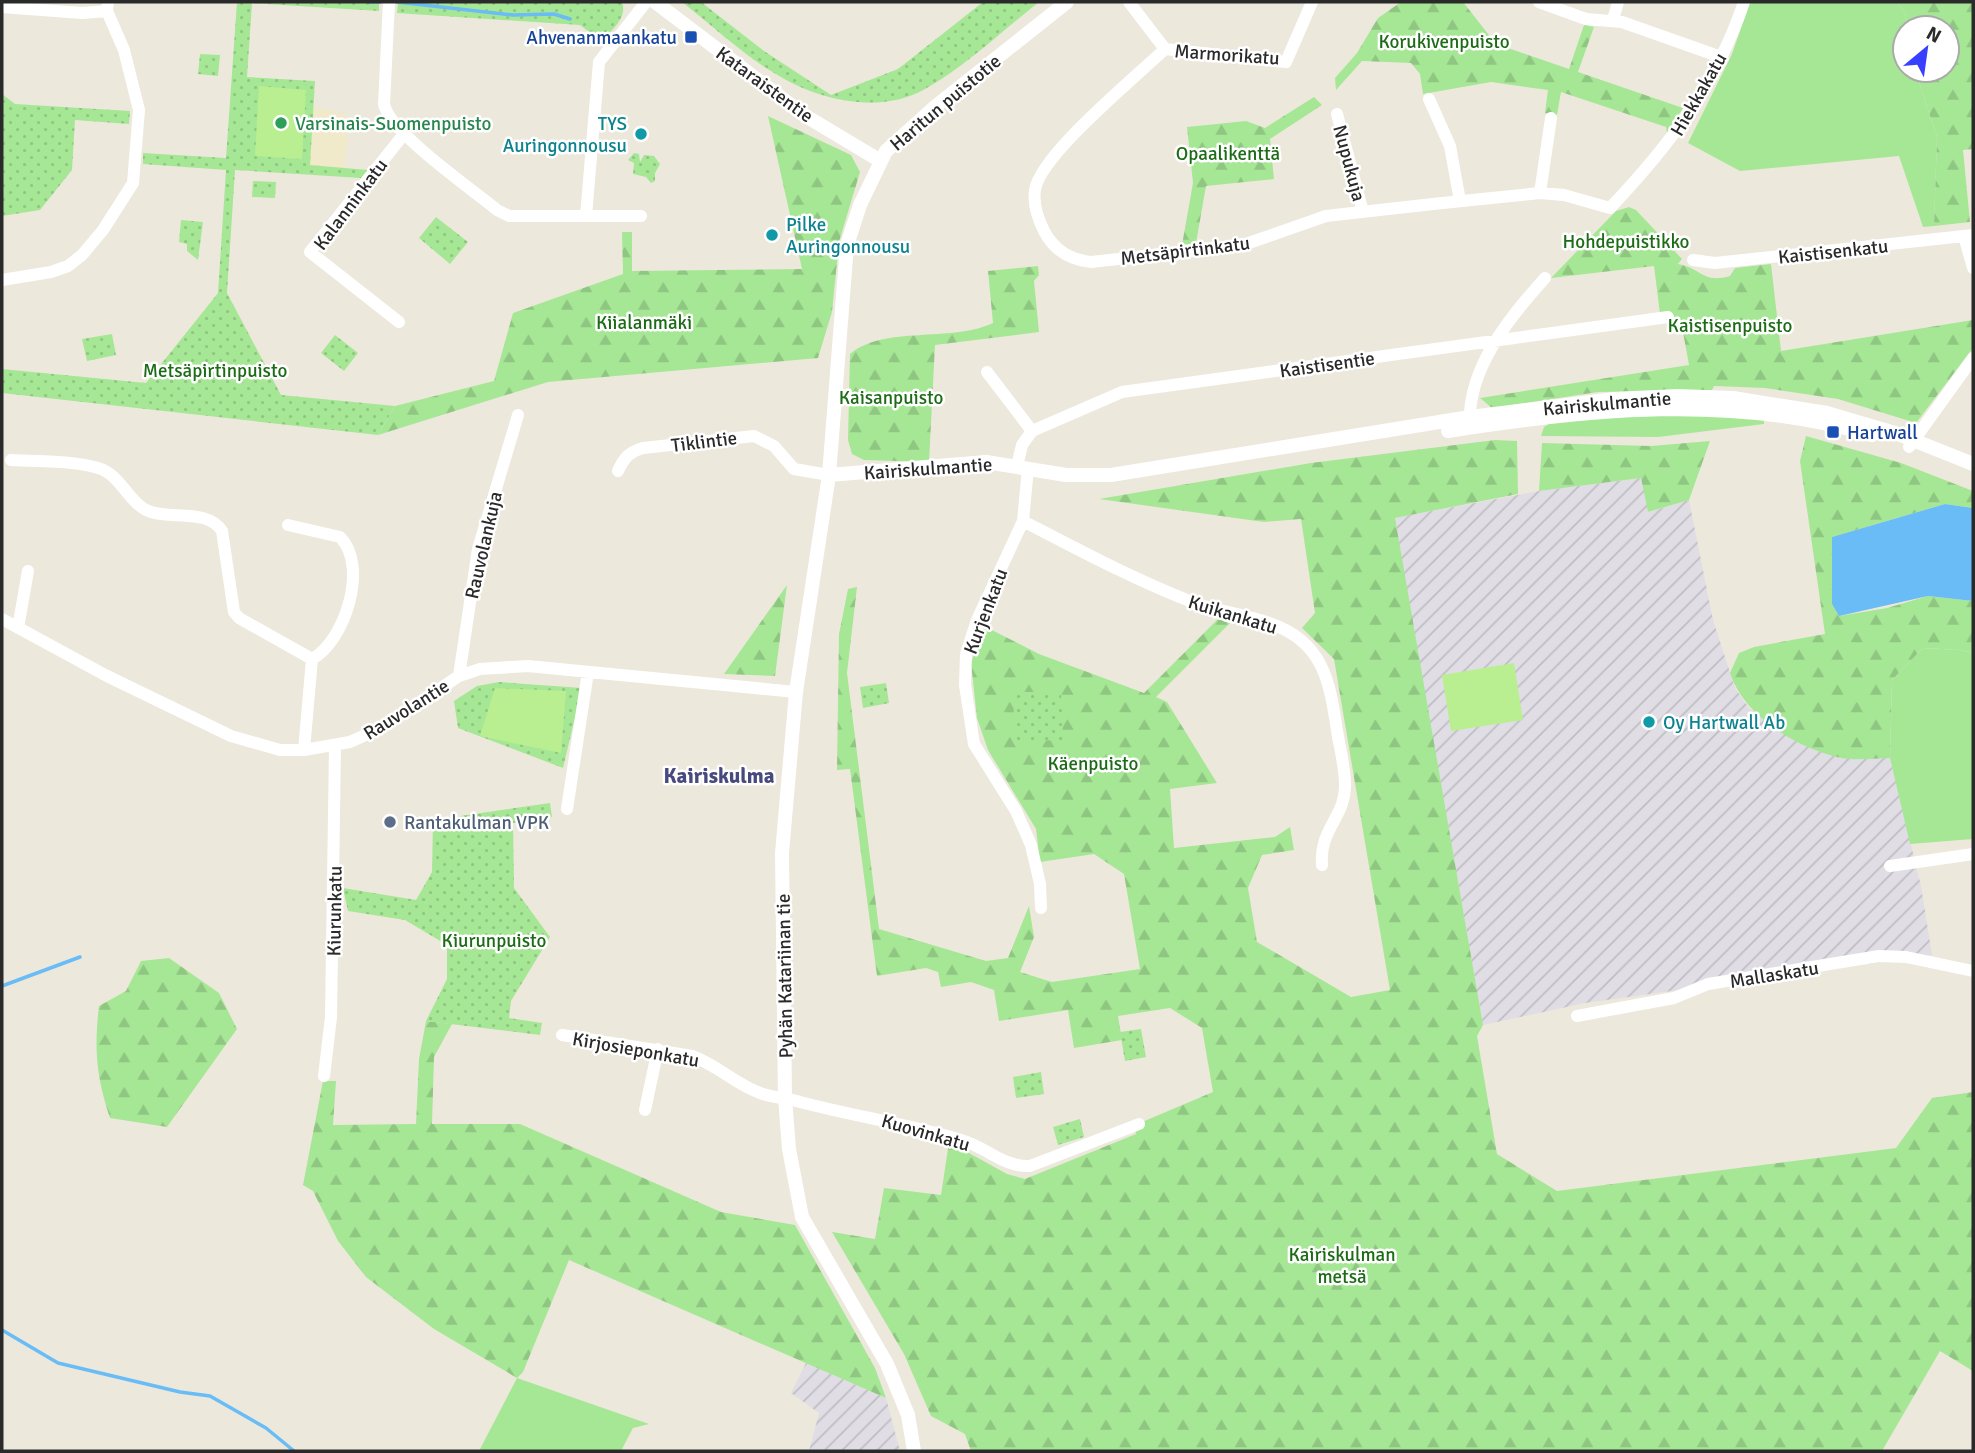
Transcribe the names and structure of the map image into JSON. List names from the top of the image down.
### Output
{
  "streets": {
    "street": [
      "Marmorikatu",
      "Kataraistentie",
      "Hiekkakatu",
      "Haritun puistotie",
      "Nupukuja",
      "Kalanninkatu",
      "Metsäpirtinkatu",
      "Kaistisenkatu",
      "Kaistisentie",
      "Kairiskulmantie",
      "Tiklintie",
      "Rauvolankuja",
      "Kurjenkatu",
      "Kuikankatu",
      "Rauvolantie",
      "Kiurunkatu",
      "Mallaskatu",
      "Pyhän Katariinan tie",
      "Kirjosieponkatu",
      "Kuovinkatu"
    ]
  },
  "crossings": [
    ["Marmorikatu", "Metsäpirtinkatu"],
    ["Kataraistentie", "Haritun puistotie"],
    ["Hiekkakatu", "Metsäpirtinkatu"],
    ["Haritun puistotie", "Kairiskulmantie"],
    ["Haritun puistotie", "Tiklintie"],
    ["Haritun puistotie", "Pyhän Katariinan tie"],
    ["Nupukuja", "Metsäpirtinkatu"],
    ["Kairiskulmantie", "Tiklintie"],
    ["Kairiskulmantie", "Kurjenkatu"],
    ["Kairiskulmantie", "Pyhän Katariinan tie"],
    ["Tiklintie", "Pyhän Katariinan tie"],
    ["Rauvolankuja", "Rauvolantie"],
    ["Kurjenkatu", "Kuikankatu"],
    ["Rauvolantie", "Kiurunkatu"],
    ["Rauvolantie", "Pyhän Katariinan tie"],
    ["Pyhän Katariinan tie", "Kirjosieponkatu"],
    ["Pyhän Katariinan tie", "Kuovinkatu"],
    ["Kirjosieponkatu", "Kuovinkatu"]
  ],
  "districts": ["Kairiskulma"],
  "parks": [
    "Korukivenpuisto",
    "Opaalikenttä",
    "Hohdepuistikko",
    "Kiialanmäki",
    "Kaistisenpuisto",
    "Metsäpirtinpuisto",
    "Kaisanpuisto",
    "Käenpuisto",
    "Kiurunpuisto",
    "Kairiskulman metsä"
  ],
  "places": {
    "transit": ["Ahvenanmaankatu", "Hartwall"],
    "other": [
      "Varsinais-Suomenpuisto",
      "TYS Auringonnousu",
      "Pilke Auringonnousu",
      "Oy Hartwall Ab",
      "Rantakulman VPK"
    ]
  },
  "north": "top right"
}
